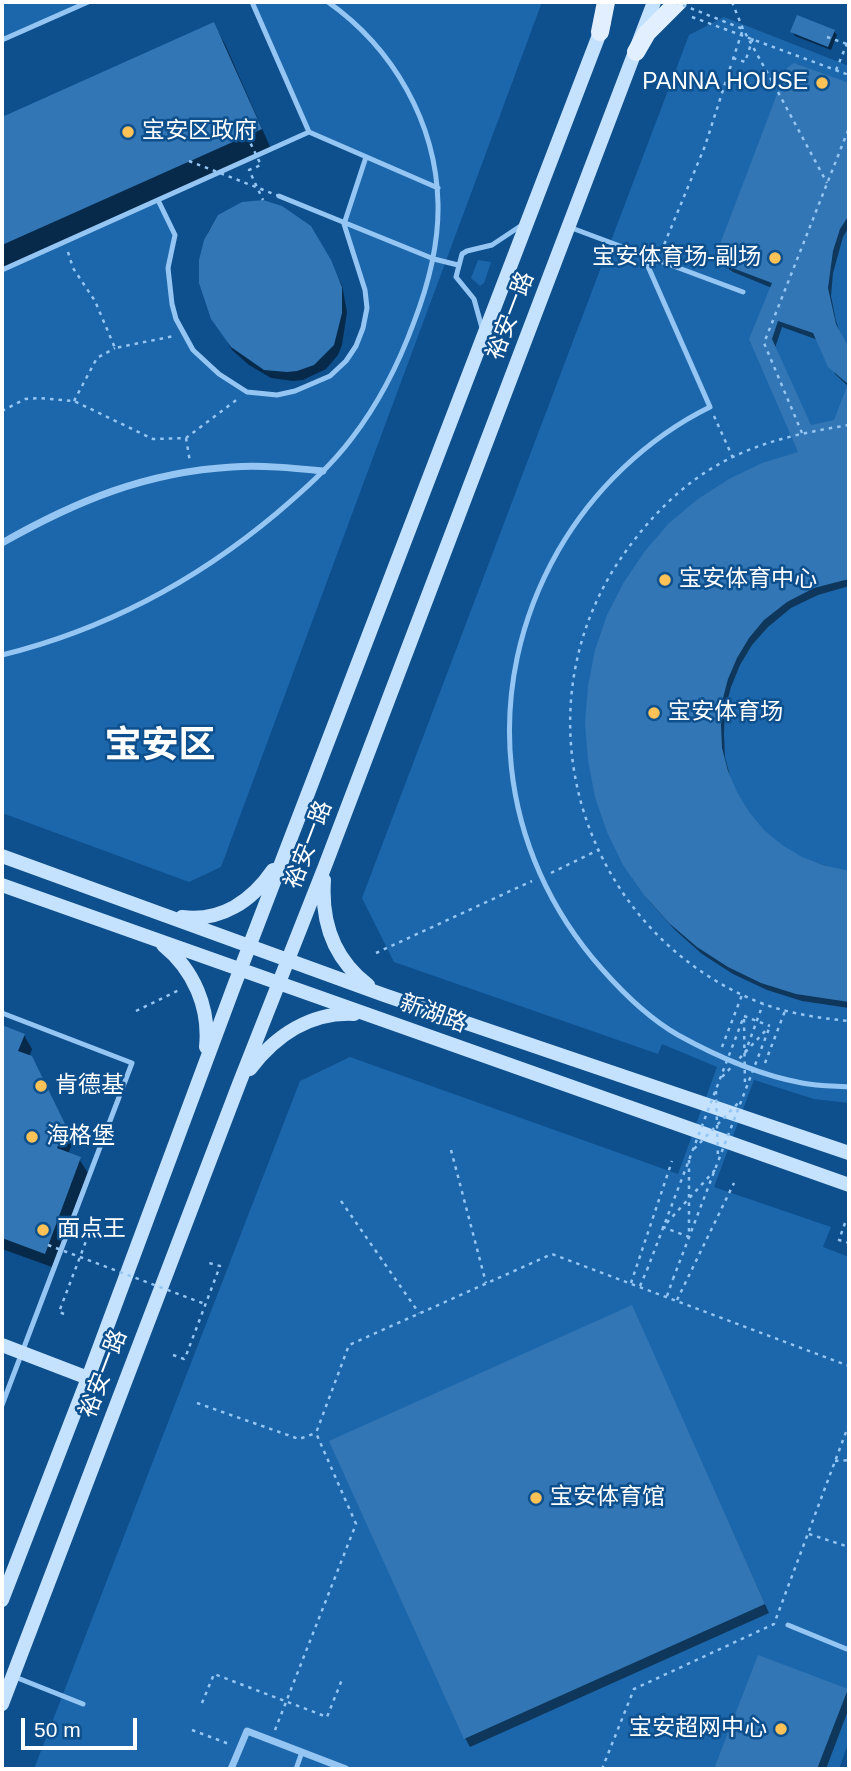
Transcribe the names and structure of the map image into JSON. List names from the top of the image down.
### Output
{
  "streets": {
    "main road": ["裕安一路", "新湖路"]
  },
  "crossings": [
    ["裕安一路", "新湖路"]
  ],
  "districts": ["宝安区"],
  "places": [
    "PANNA HOUSE",
    "宝安区政府",
    "宝安体育场-副场",
    "宝安体育中心",
    "宝安体育场",
    "肯德基",
    "海格堡",
    "面点王",
    "宝安体育馆",
    "宝安超网中心"
  ],
  "scale_bar": "50 m"
}
